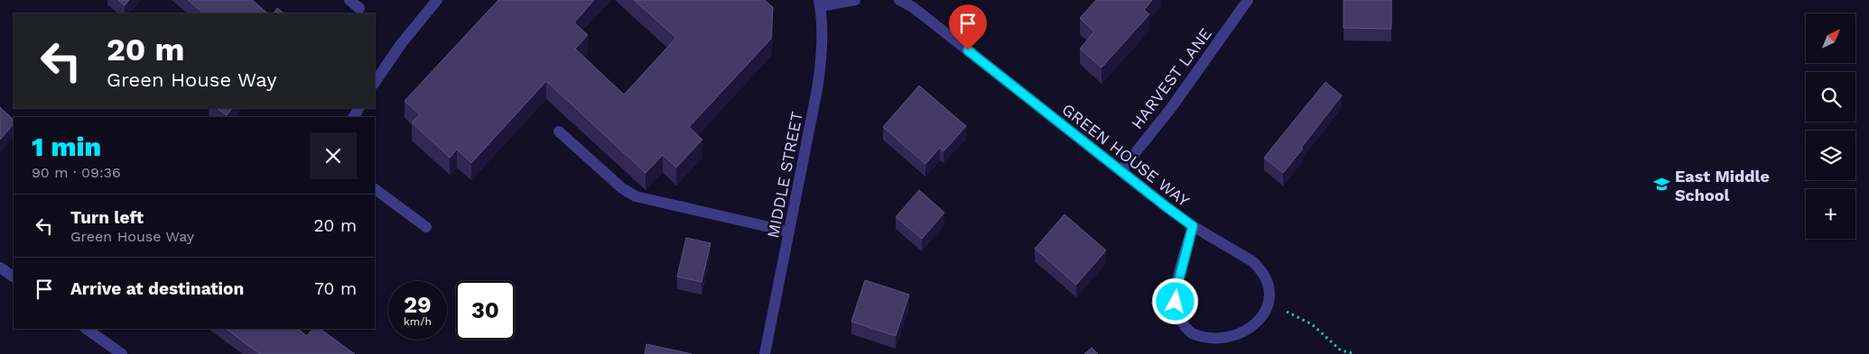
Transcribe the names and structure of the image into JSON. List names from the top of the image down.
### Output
{
  "streets": {
    "street": ["HARVEST LANE", "GREEN HOUSE WAY", "MIDDLE STREET"]
  },
  "crossings": [
    ["HARVEST LANE", "GREEN HOUSE WAY"]
  ],
  "places": {
    "school or university": ["East Middle School"]
  },
  "north": "top right",
  "page": {
    "map_buttons": "+",
    "turn": ["20 m", "Green House Way"],
    "heading": ["1 min", "90 m · 09:36"],
    "list": [
      {
        "name": "Turn left",
        "note": "Green House Way",
        "value": "20 m"
      },
      {
        "name": "Arrive at destination",
        "value": "70 m"
      }
    ],
    "speed": "29 km/h",
    "limit": "30"
  }
}
